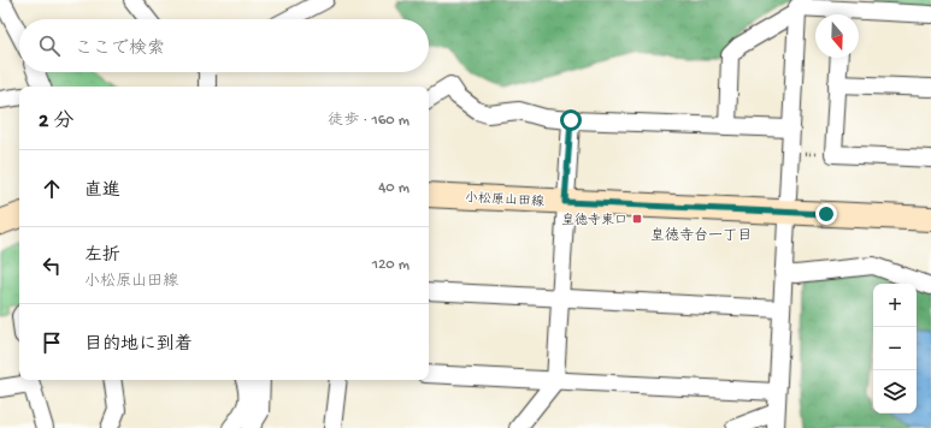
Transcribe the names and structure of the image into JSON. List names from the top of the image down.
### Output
{
  "streets": {
    "street": ["小松原山田線"]
  },
  "districts": ["皇徳寺台一丁目"],
  "places": {
    "transit": ["皇徳寺東口"]
  },
  "north": "bottom",
  "page": {
    "search": "ここで検索",
    "heading": ["2 分", "徒歩 · 160 m"],
    "list": [
      ["直進", "40 m"],
      ["左折", "小松原山田線", "120 m"],
      "目的地に到着"
    ],
    "map_buttons": ["+", "−"]
  }
}
